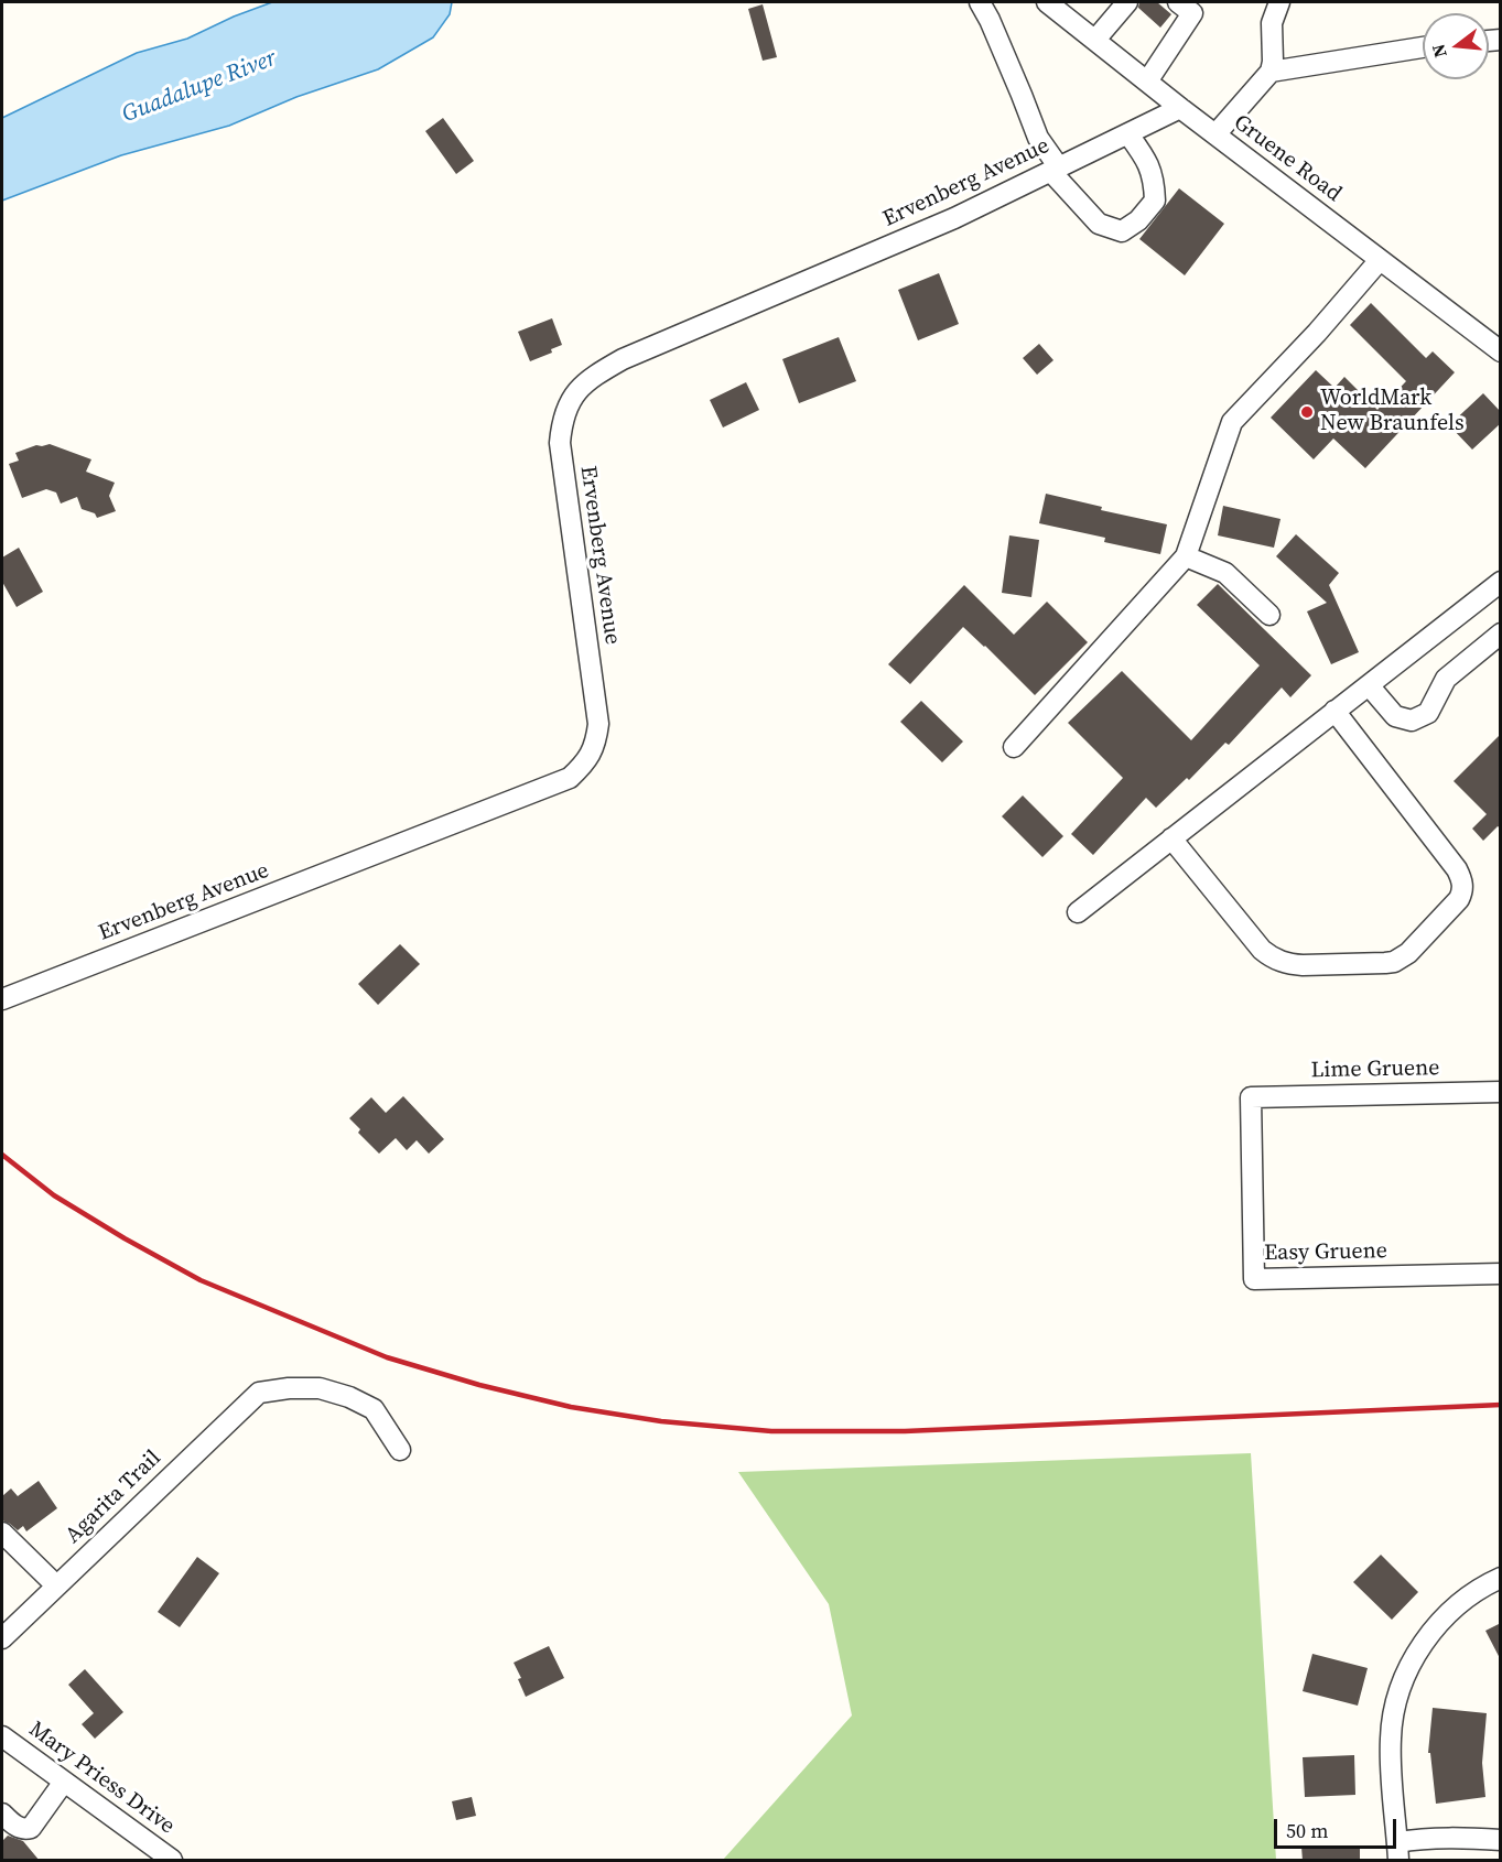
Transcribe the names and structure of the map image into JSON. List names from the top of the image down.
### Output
{
  "streets": {
    "street": [
      "Gruene Road",
      "Ervenberg Avenue",
      "Lime Gruene",
      "Easy Gruene",
      "Agarita Trail",
      "Mary Priess Drive"
    ]
  },
  "crossings": [
    ["Gruene Road", "Ervenberg Avenue"],
    ["Lime Gruene", "Easy Gruene"]
  ],
  "water": ["Guadalupe River"],
  "places": ["WorldMark New Braunfels"],
  "scale_bar": "50 m",
  "north": "left"
}
